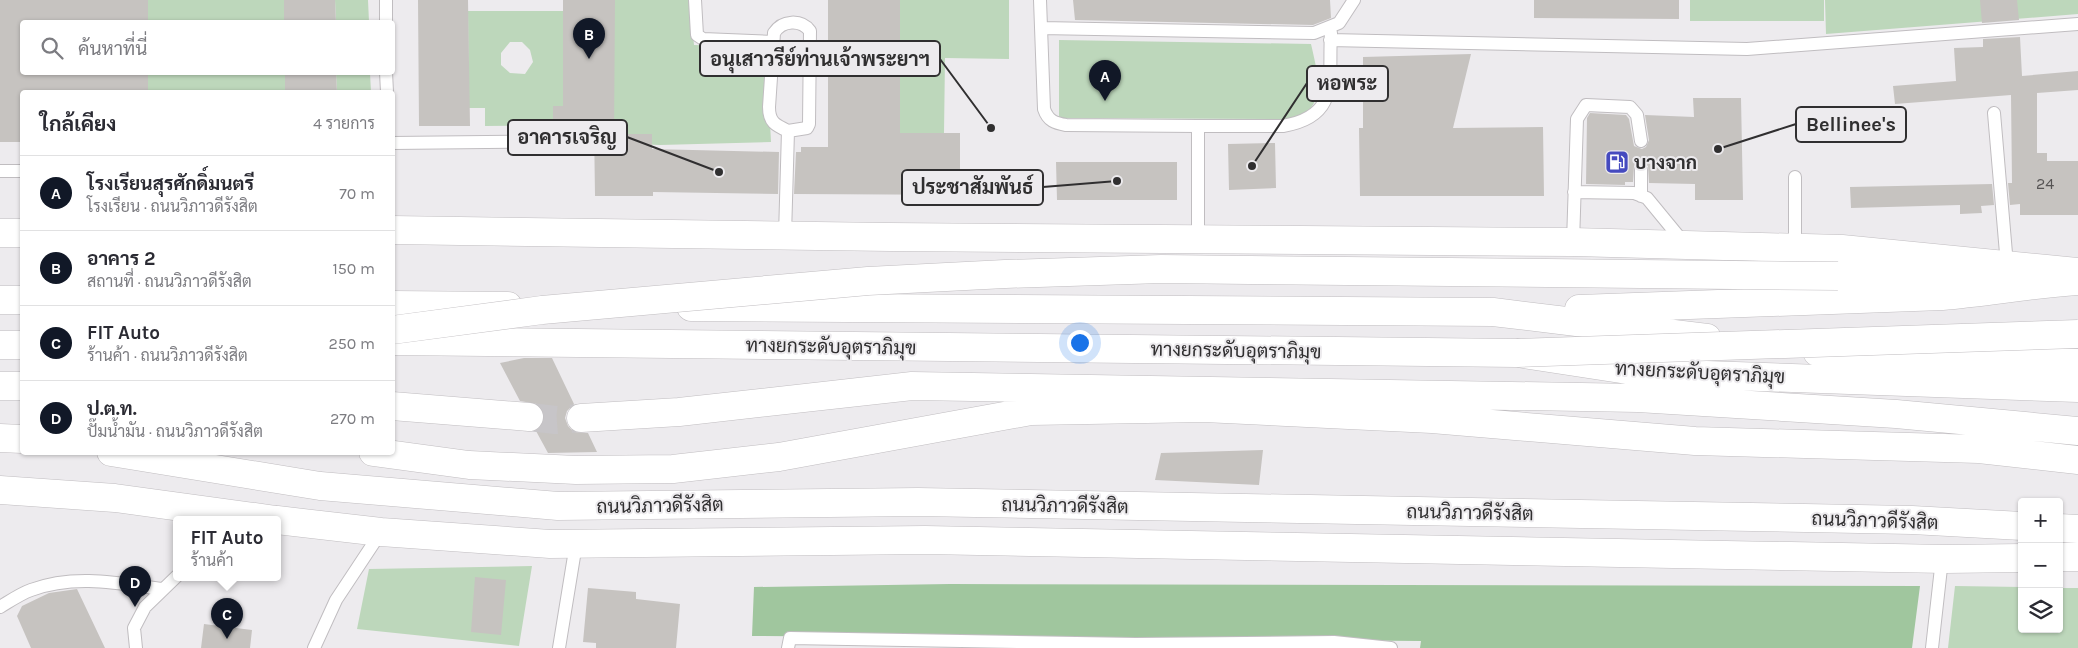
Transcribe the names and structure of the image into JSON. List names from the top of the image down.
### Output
{
  "streets": {
    "main road": ["ทางยกระดับอุตราภิมุข", "ถนนวิภาวดีรังสิต"]
  },
  "places": {
    "other": [
      "อนุเสาวรีย์ท่านเจ้าพระยาฯ",
      "Bellinee's",
      "หอพระ",
      "อาคารเจริญ",
      "ประชาสัมพันธ์"
    ],
    "fuel station": ["บางจาก"]
  },
  "house_numbers": ["24"],
  "page": {
    "pins": [
      "B",
      "A",
      "D",
      "C"
    ],
    "search": "ค้นหาที่นี่",
    "heading": ["ใกล้เคียง", "4 รายการ"],
    "list": [
      {
        "mark": "A",
        "name": "โรงเรียนสุรศักดิ์มนตรี",
        "note": "โรงเรียน · ถนนวิภาวดีรังสิต",
        "value": "70 m"
      },
      {
        "mark": "B",
        "name": "อาคาร 2",
        "note": "สถานที่ · ถนนวิภาวดีรังสิต",
        "value": "150 m"
      },
      {
        "mark": "C",
        "name": "FIT Auto",
        "note": "ร้านค้า · ถนนวิภาวดีรังสิต",
        "value": "250 m"
      },
      {
        "mark": "D",
        "name": "ป.ต.ท.",
        "note": "ปั๊มน้ำมัน · ถนนวิภาวดีรังสิต",
        "value": "270 m"
      }
    ],
    "map_buttons": ["+", "−"],
    "popup": ["FIT Auto", "ร้านค้า"]
  }
}
